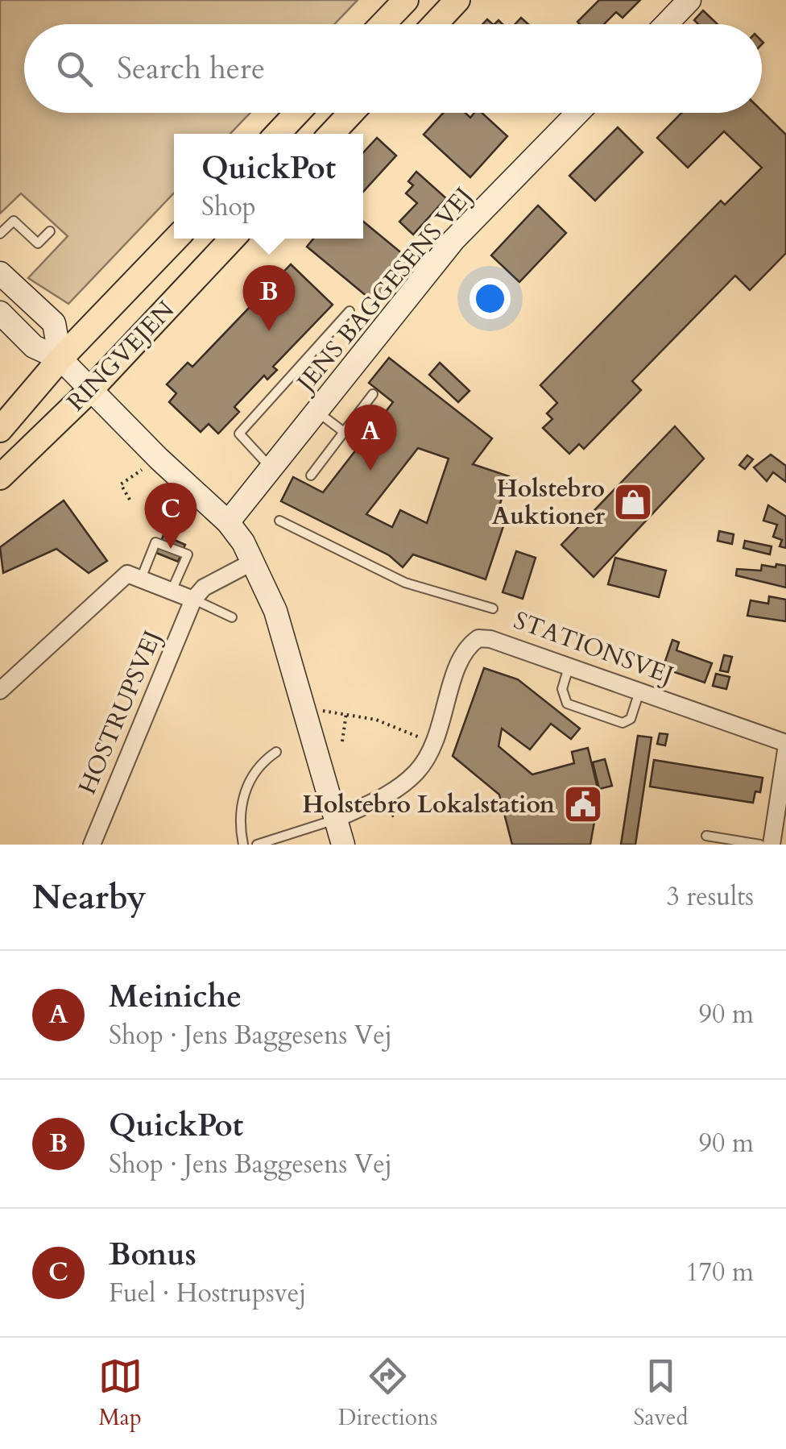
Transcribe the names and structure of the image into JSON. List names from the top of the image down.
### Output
{
  "streets": {
    "main road": ["RINGVEJEN"],
    "street": ["JENS BAGGESENS VEJ", "STATIONSVEJ", "HOSTRUPSVEJ"]
  },
  "places": {
    "shop": ["Holstebro Auktioner"],
    "public building": ["Holstebro Lokalstation"]
  },
  "page": {
    "search": "Search here",
    "popup": ["QuickPot", "Shop"],
    "pins": ["B", "A", "C"],
    "heading": ["Nearby", "3 results"],
    "list": [
      {
        "mark": "A",
        "name": "Meiniche",
        "note": "Shop · Jens Baggesens Vej",
        "value": "90 m"
      },
      {
        "mark": "B",
        "name": "QuickPot",
        "note": "Shop · Jens Baggesens Vej",
        "value": "90 m"
      },
      {
        "mark": "C",
        "name": "Bonus",
        "note": "Fuel · Hostrupsvej",
        "value": "170 m"
      }
    ],
    "nav": ["Map", "Directions", "Saved"]
  }
}
